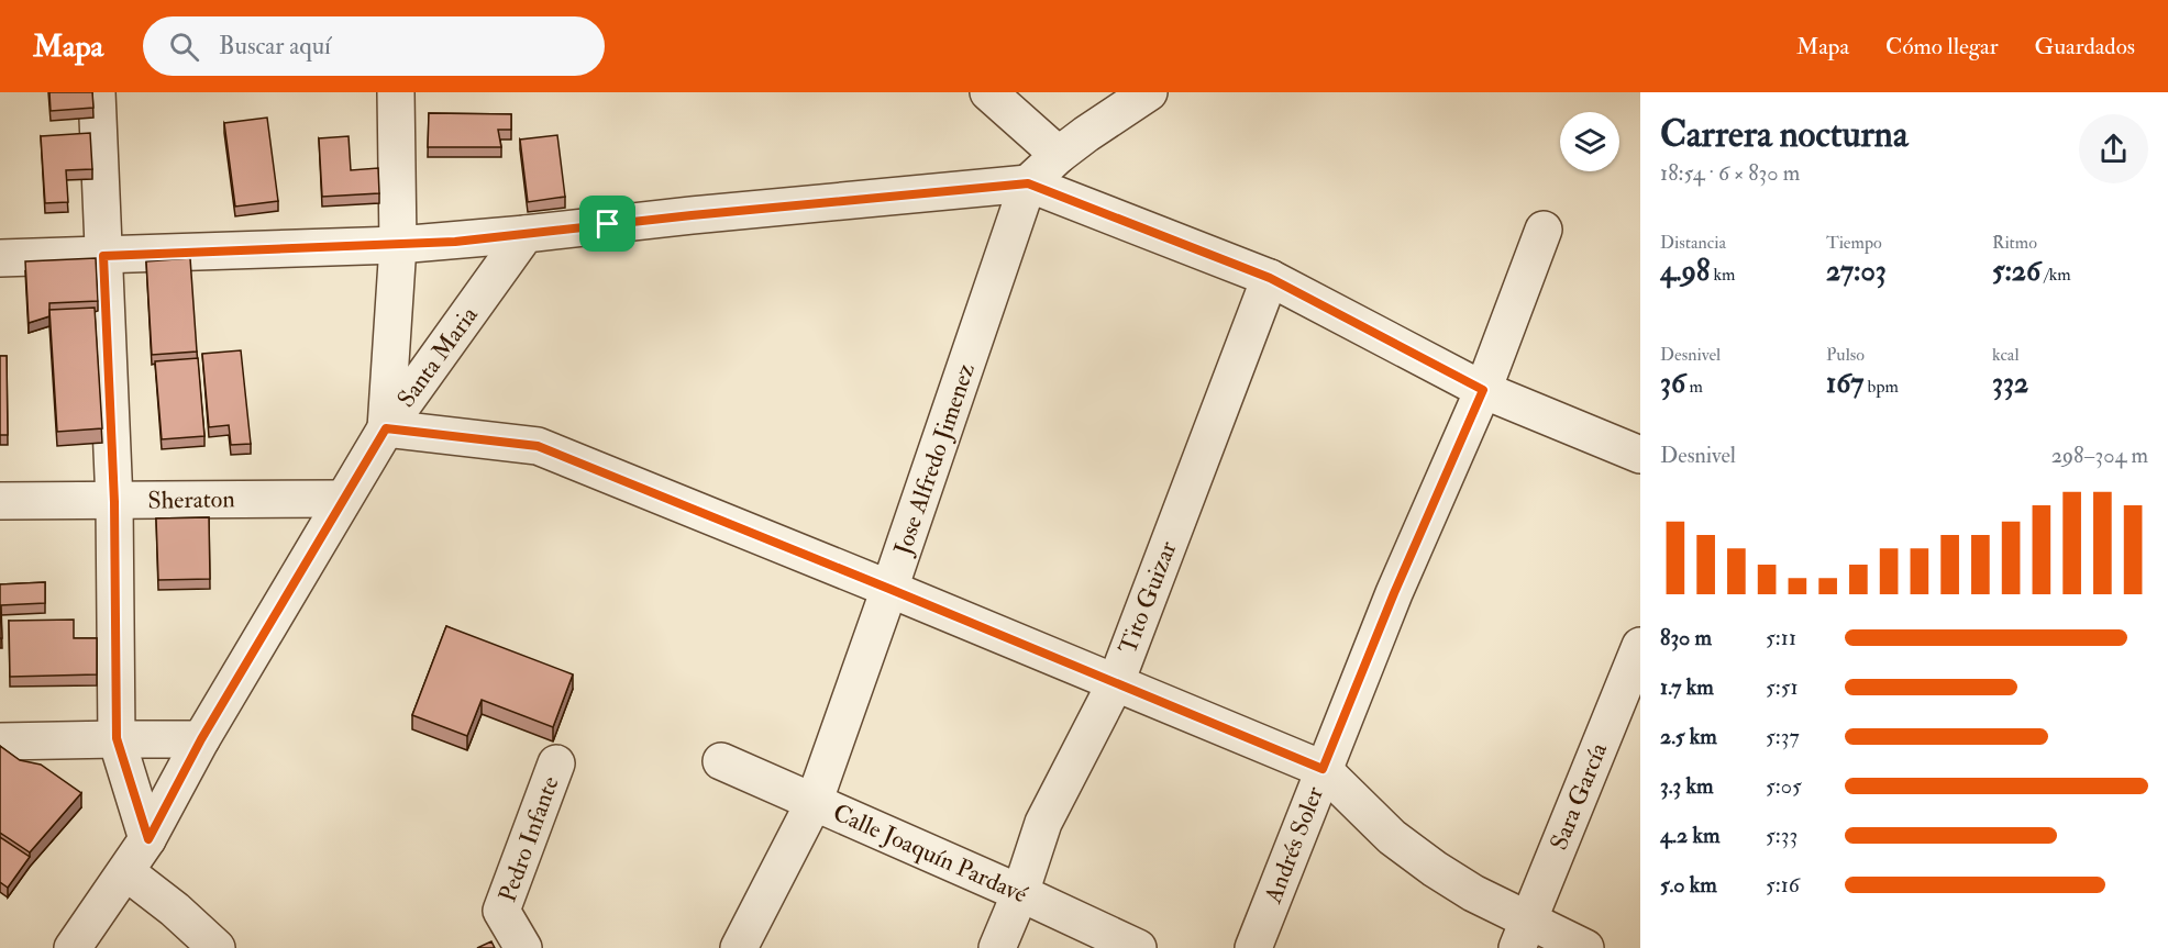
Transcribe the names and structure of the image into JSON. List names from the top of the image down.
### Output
{
  "streets": {
    "street": [
      "Santa Maria",
      "Jose Alfredo Jimenez",
      "Sheraton",
      "Tito Guizar",
      "Sara García",
      "Pedro Infante",
      "Andrés Soler",
      "Calle Joaquín Pardavé"
    ]
  },
  "crossings": [
    ["Santa Maria", "Sheraton"],
    ["Jose Alfredo Jimenez", "Calle Joaquín Pardavé"],
    ["Tito Guizar", "Calle Joaquín Pardavé"]
  ],
  "page": {
    "header": "Mapa",
    "search": "Buscar aquí",
    "nav": ["Mapa", "Cómo llegar", "Guardados"],
    "heading": ["Carrera nocturna", "18:54 · 6 × 830 m"],
    "stats": [
      ["Distancia", "4.98 km"],
      ["Tiempo", "27:03"],
      ["Ritmo", "5:26 /km"],
      ["Desnivel", "36 m"],
      ["Pulso", "167 bpm"],
      ["kcal", "332"]
    ],
    "chart": ["Desnivel", "298–304 m"],
    "list": [
      {
        "name": "830 m",
        "note": "5:11"
      },
      {
        "name": "1.7 km",
        "note": "5:51"
      },
      {
        "name": "2.5 km",
        "note": "5:37"
      },
      {
        "name": "3.3 km",
        "note": "5:05"
      },
      {
        "name": "4.2 km",
        "note": "5:33"
      },
      {
        "name": "5.0 km",
        "note": "5:16"
      }
    ]
  }
}
